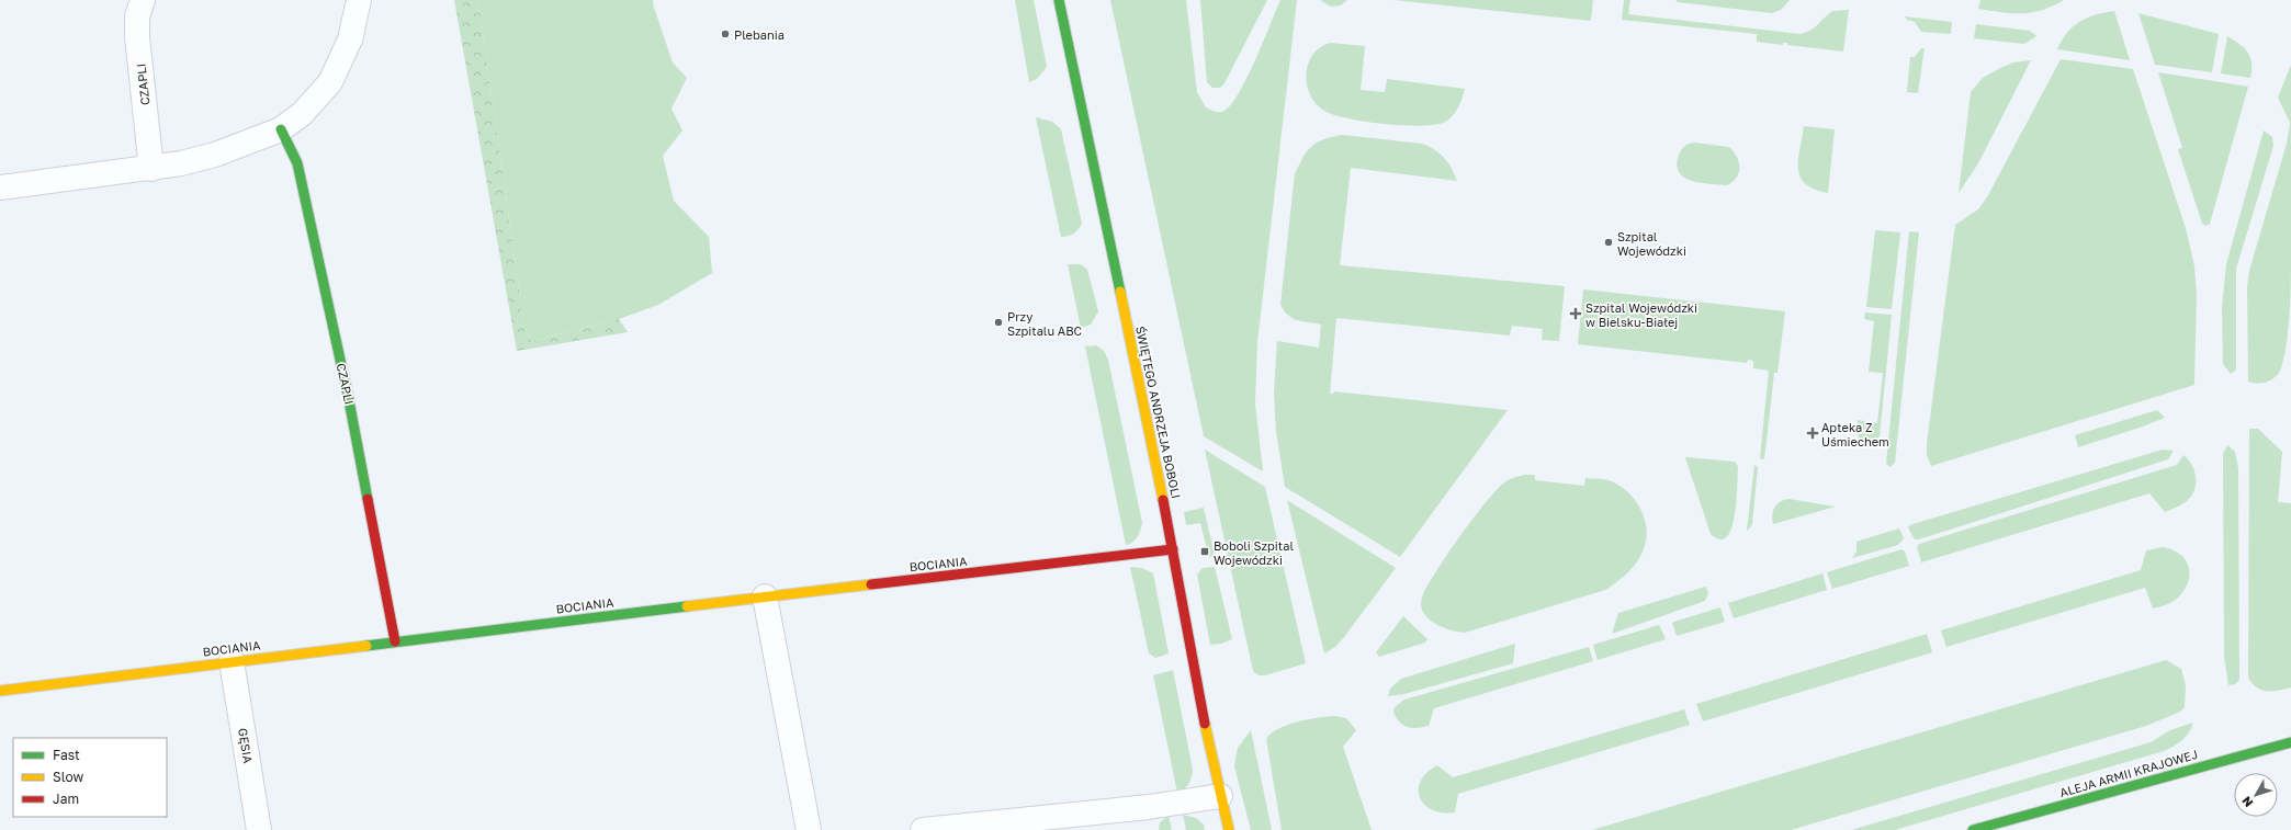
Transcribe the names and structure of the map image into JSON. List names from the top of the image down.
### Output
{
  "streets": {
    "street": [
      "CZAPLI",
      "ŚWIĘTEGO ANDRZEJA BOBOLI",
      "BOCIANIA",
      "GĘSIA",
      "ALEJA ARMII KRAJOWEJ"
    ]
  },
  "crossings": [
    ["CZAPLI", "BOCIANIA"],
    ["ŚWIĘTEGO ANDRZEJA BOBOLI", "BOCIANIA"],
    ["BOCIANIA", "GĘSIA"]
  ],
  "places": {
    "other": ["Plebania", "Szpital Wojewódzki", "Przy Szpitalu ABC"],
    "health": ["Szpital Wojewódzki w Bielsku-Białej", "Apteka Z Uśmiechem"],
    "transit": ["Boboli Szpital Wojewódzki"]
  },
  "legend": ["Fast", "Slow", "Jam"],
  "north": "bottom left"
}
